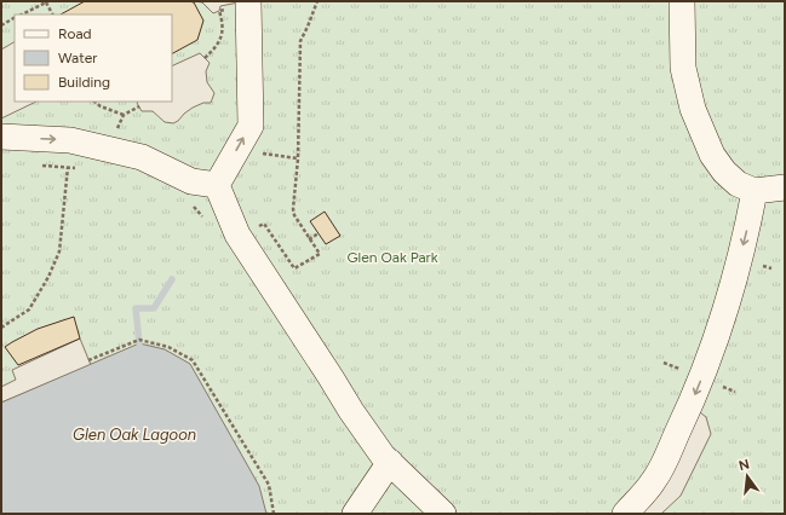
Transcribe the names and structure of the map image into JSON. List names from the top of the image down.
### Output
{
  "water": ["Glen Oak Lagoon"],
  "parks": ["Glen Oak Park"],
  "legend": ["Road", "Water", "Building"],
  "north": "top"
}
